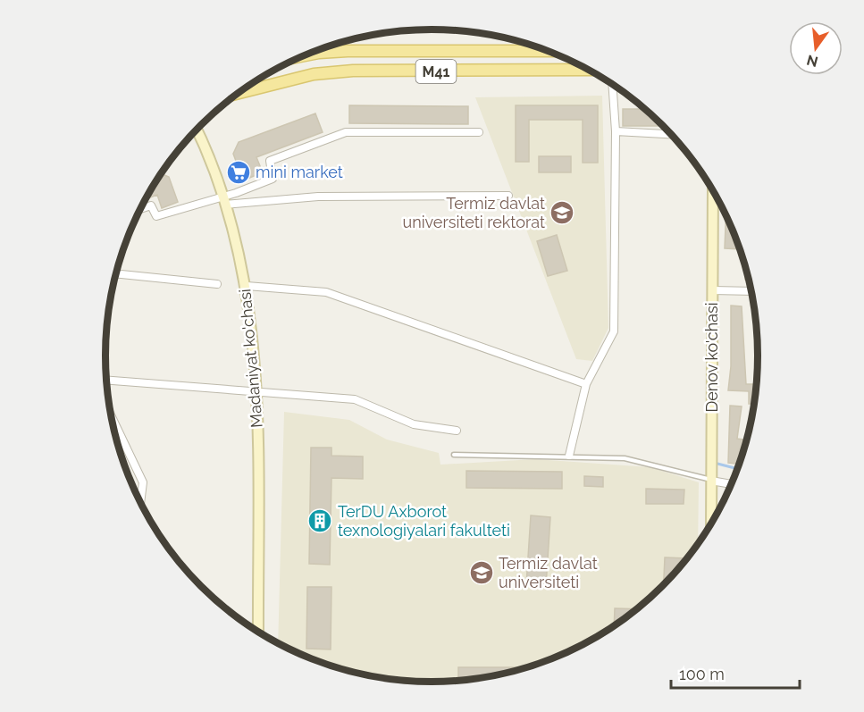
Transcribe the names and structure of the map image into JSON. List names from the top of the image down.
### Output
{
  "streets": {
    "main road": ["M41"],
    "street": ["Denov ko'chasi", "Madaniyat ko'chasi"]
  },
  "places": {
    "supermarket": ["mini market"],
    "school or university": ["Termiz davlat universiteti rektorat", "Termiz davlat universiteti"],
    "building": ["TerDU Axborot texnologiyalari fakulteti"]
  },
  "scale_bar": "100 m",
  "north": "bottom"
}
